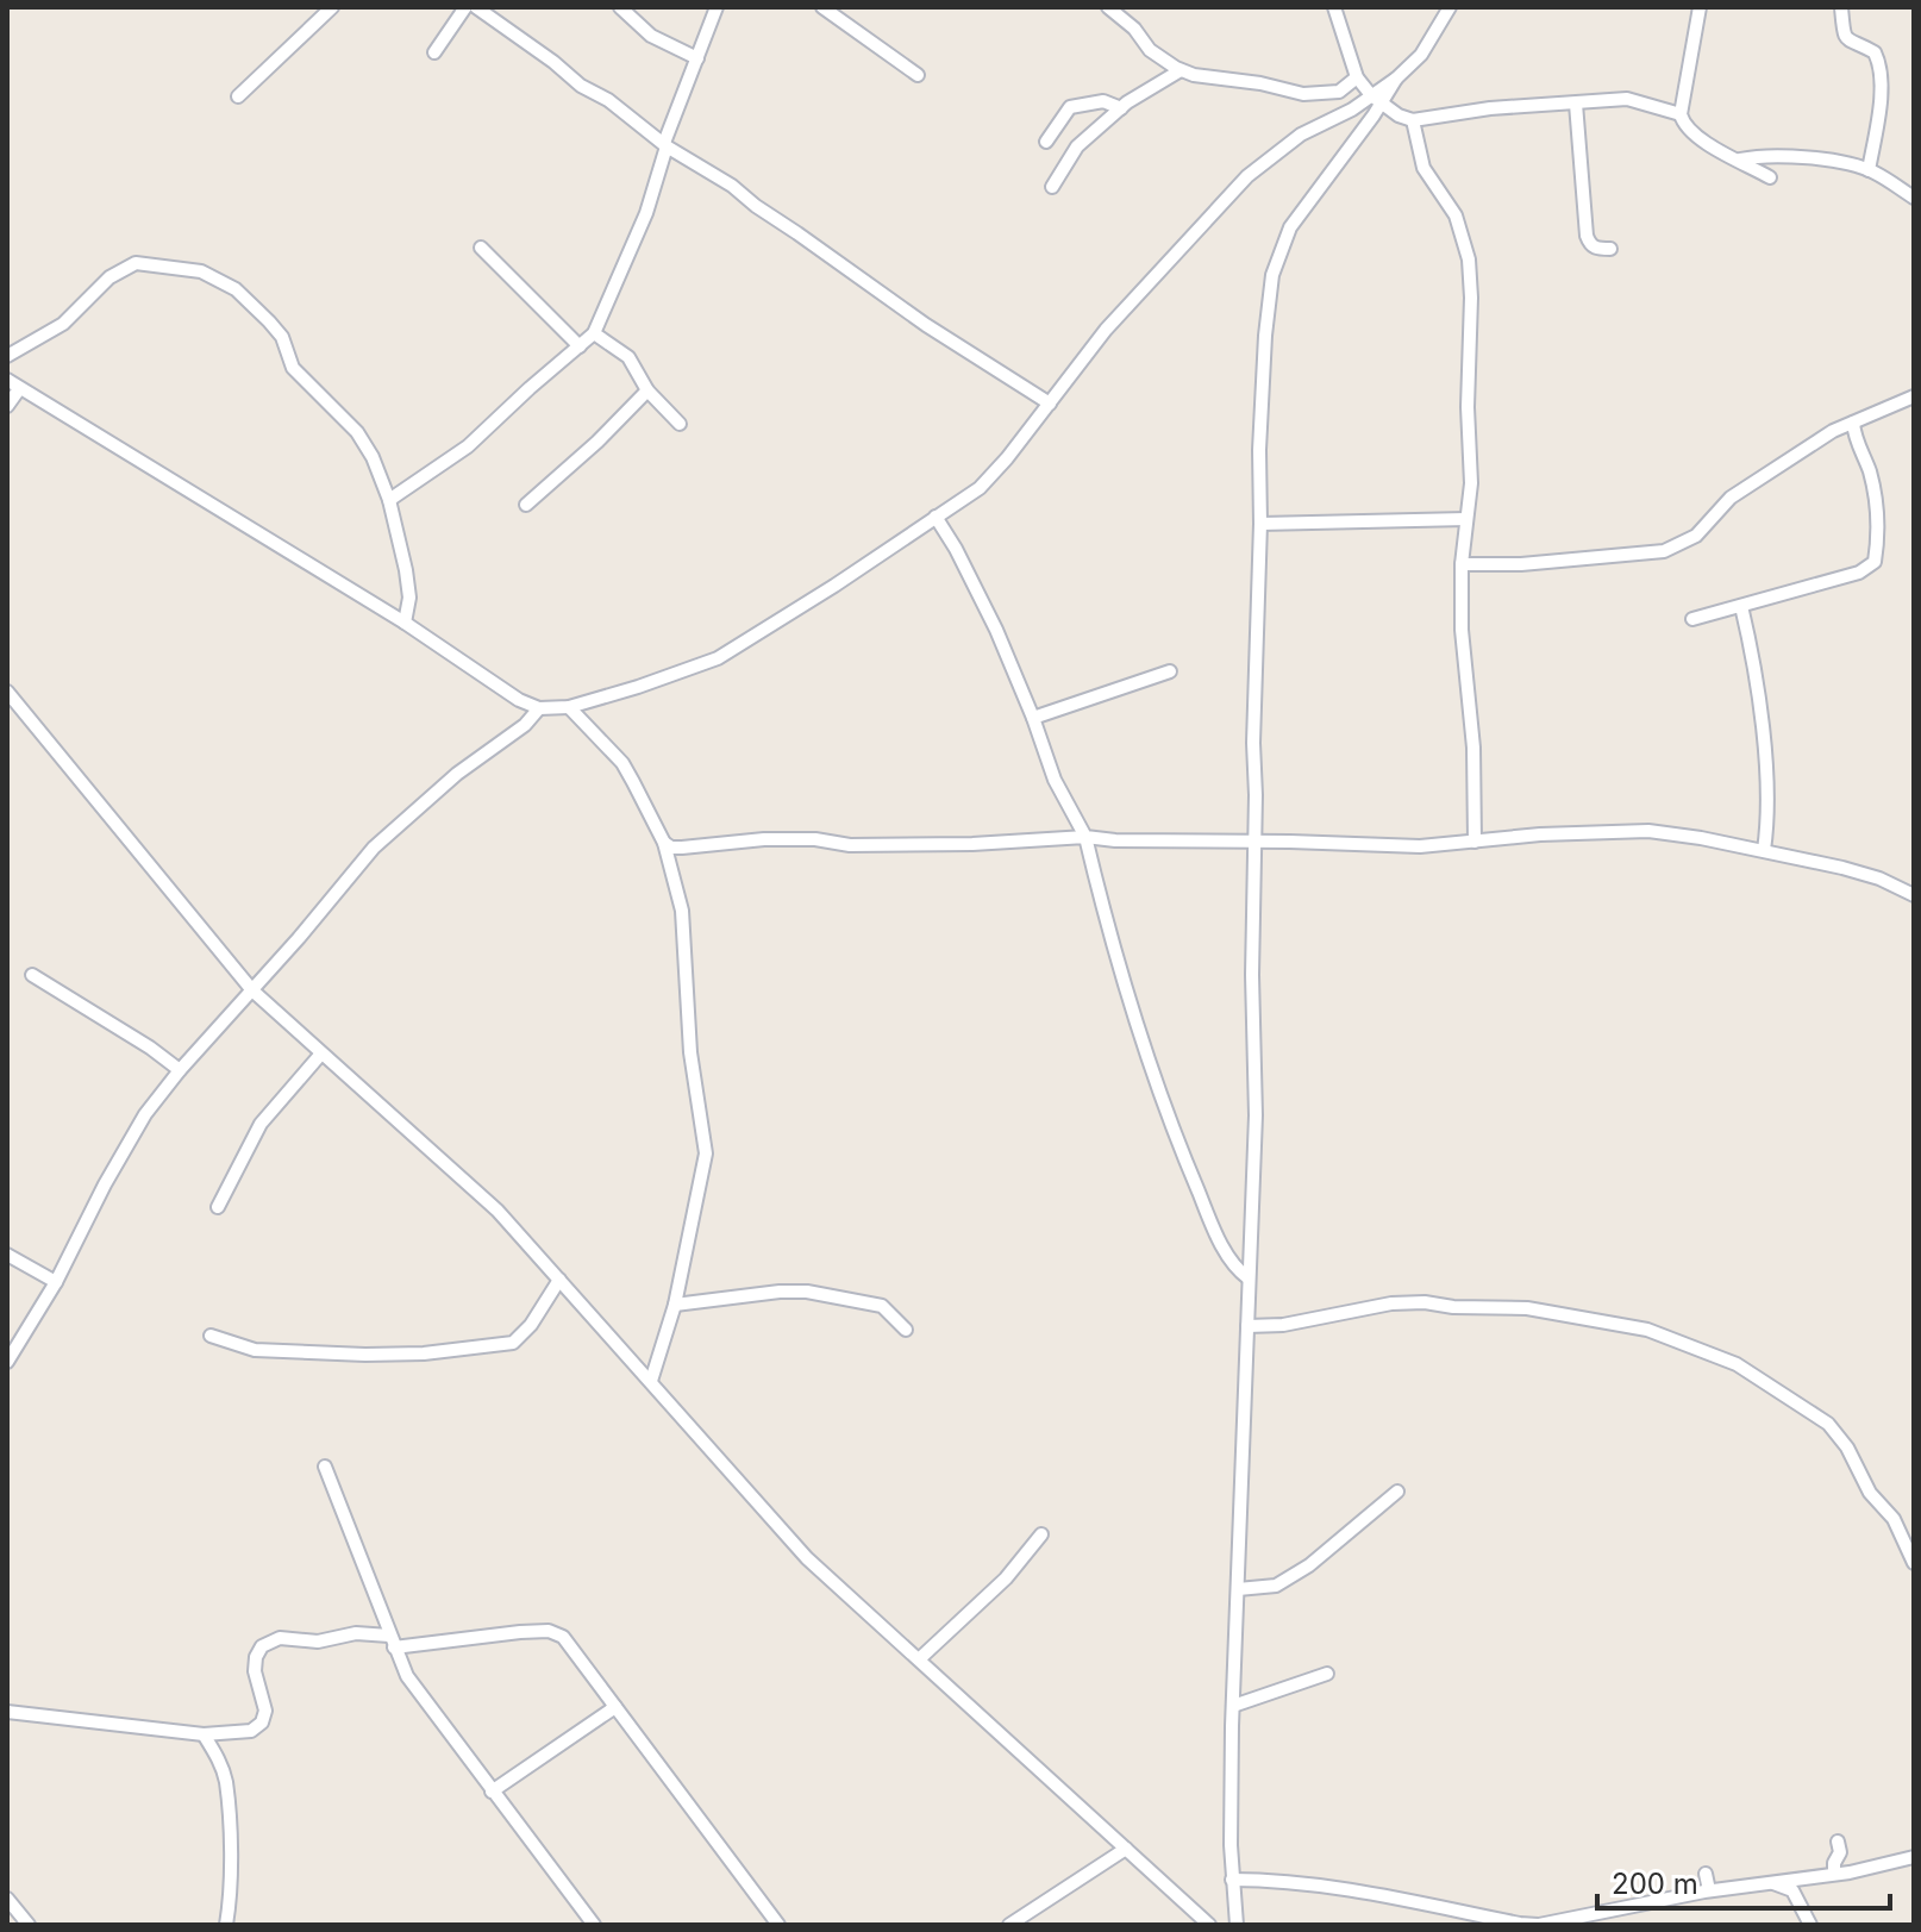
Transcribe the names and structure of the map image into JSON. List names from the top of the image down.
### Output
{
  "scale_bar": "200 m"
}
